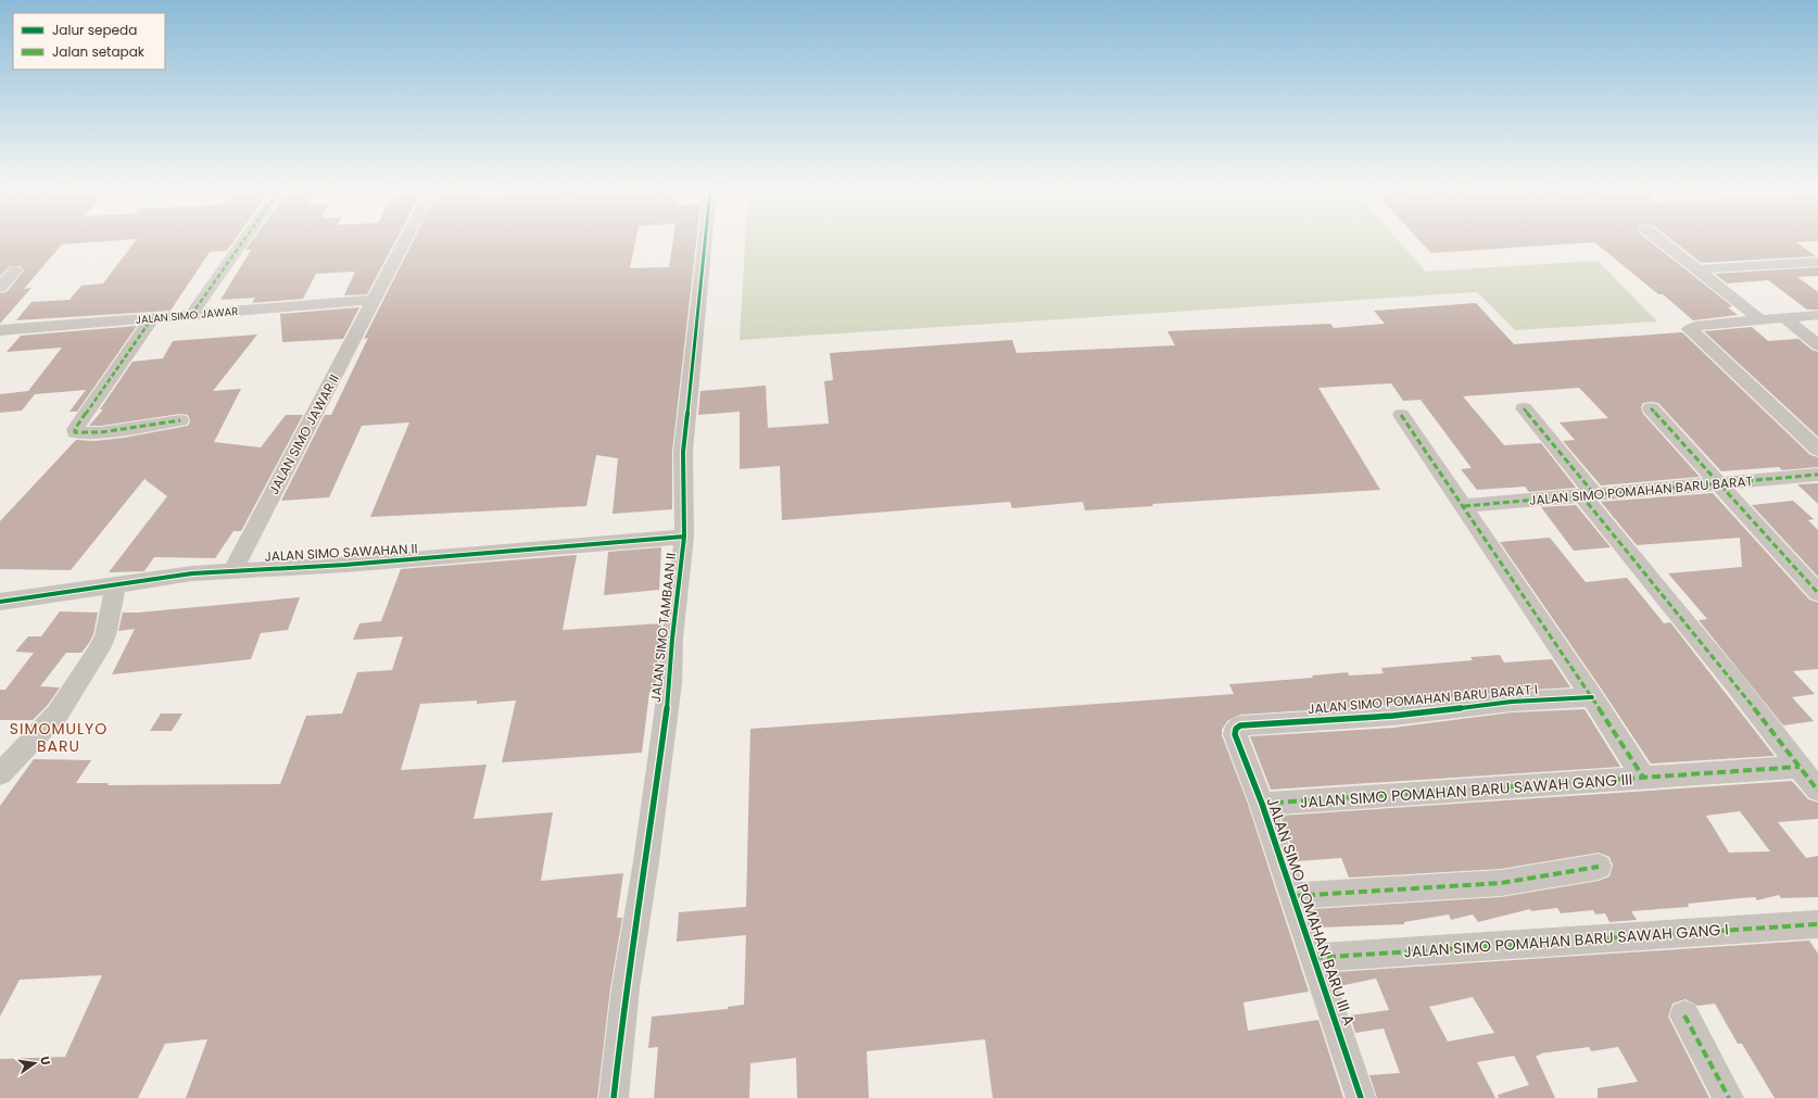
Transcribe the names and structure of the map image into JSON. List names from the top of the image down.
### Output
{
  "streets": {
    "street": [
      "JALAN SIMO JAWAR",
      "JALAN SIMO JAWAR II",
      "JALAN SIMO POMAHAN BARU BARAT",
      "JALAN SIMO SAWAHAN II",
      "JALAN SIMO TAMBAAN II",
      "JALAN SIMO POMAHAN BARU BARAT I",
      "JALAN SIMO POMAHAN BARU SAWAH GANG III",
      "JALAN SIMO POMAHAN BARU III A",
      "JALAN SIMO POMAHAN BARU SAWAH GANG I"
    ]
  },
  "crossings": [
    ["JALAN SIMO JAWAR", "JALAN SIMO JAWAR II"],
    ["JALAN SIMO JAWAR II", "JALAN SIMO SAWAHAN II"],
    ["JALAN SIMO SAWAHAN II", "JALAN SIMO TAMBAAN II"],
    ["JALAN SIMO POMAHAN BARU BARAT I", "JALAN SIMO POMAHAN BARU III A"],
    ["JALAN SIMO POMAHAN BARU SAWAH GANG III", "JALAN SIMO POMAHAN BARU III A"],
    ["JALAN SIMO POMAHAN BARU III A", "JALAN SIMO POMAHAN BARU SAWAH GANG I"]
  ],
  "districts": ["SIMOMULYO BARU"],
  "legend": ["Jalur sepeda", "Jalan setapak"],
  "north": "right"
}
